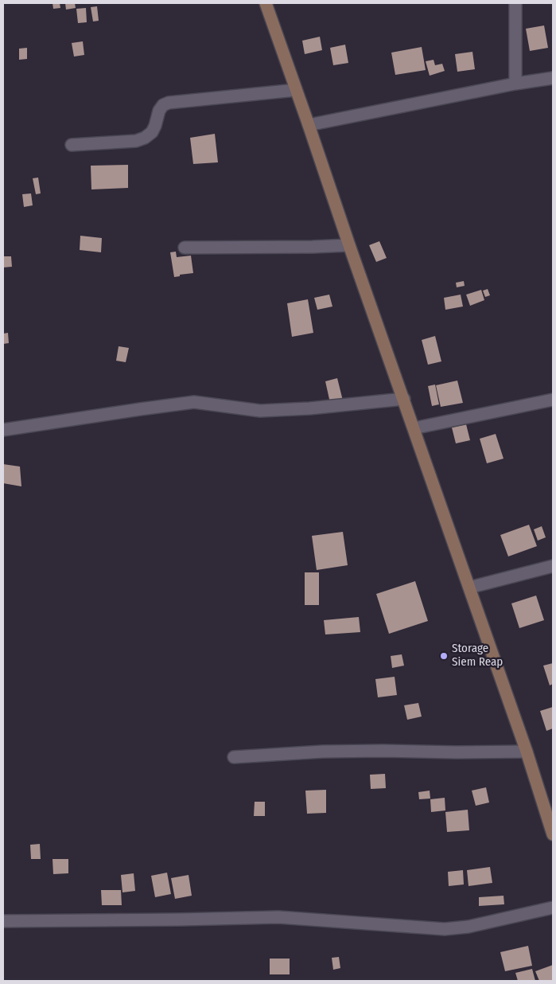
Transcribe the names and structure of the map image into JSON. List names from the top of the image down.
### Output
{
  "places": ["Storage Siem Reap"]
}
